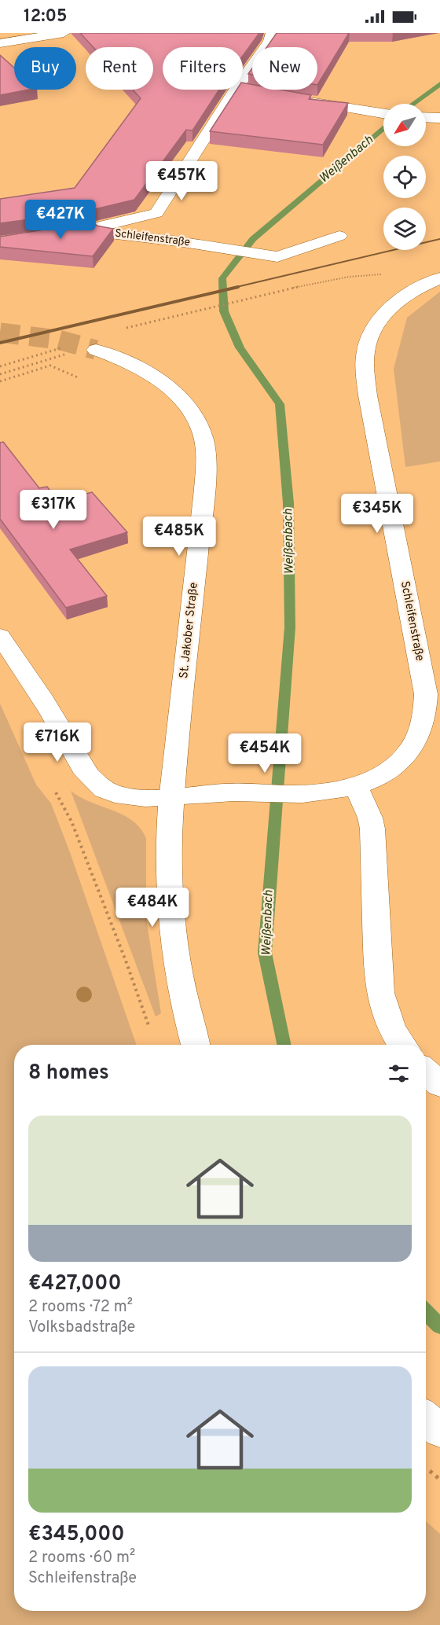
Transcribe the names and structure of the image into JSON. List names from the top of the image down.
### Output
{
  "streets": {
    "street": ["Schleifenstraße", "St. Jakober Straße"]
  },
  "crossings": [
    ["Schleifenstraße", "St. Jakober Straße"]
  ],
  "water": ["Weißenbach"],
  "north": "bottom left",
  "page": {
    "status": "12:05",
    "chip": [
      "Buy",
      "Rent",
      "Filters",
      "New"
    ],
    "price": [
      "€457K",
      "€427K",
      "€317K",
      "€345K",
      "€485K",
      "€716K",
      "€454K",
      "€484K"
    ],
    "heading": "8 homes",
    "list": [
      {
        "name": "€427,000",
        "note": "2 rooms · 72 m² · Volksbadstraße"
      },
      {
        "name": "€345,000",
        "note": "2 rooms · 60 m² · Schleifenstraße"
      }
    ]
  }
}
